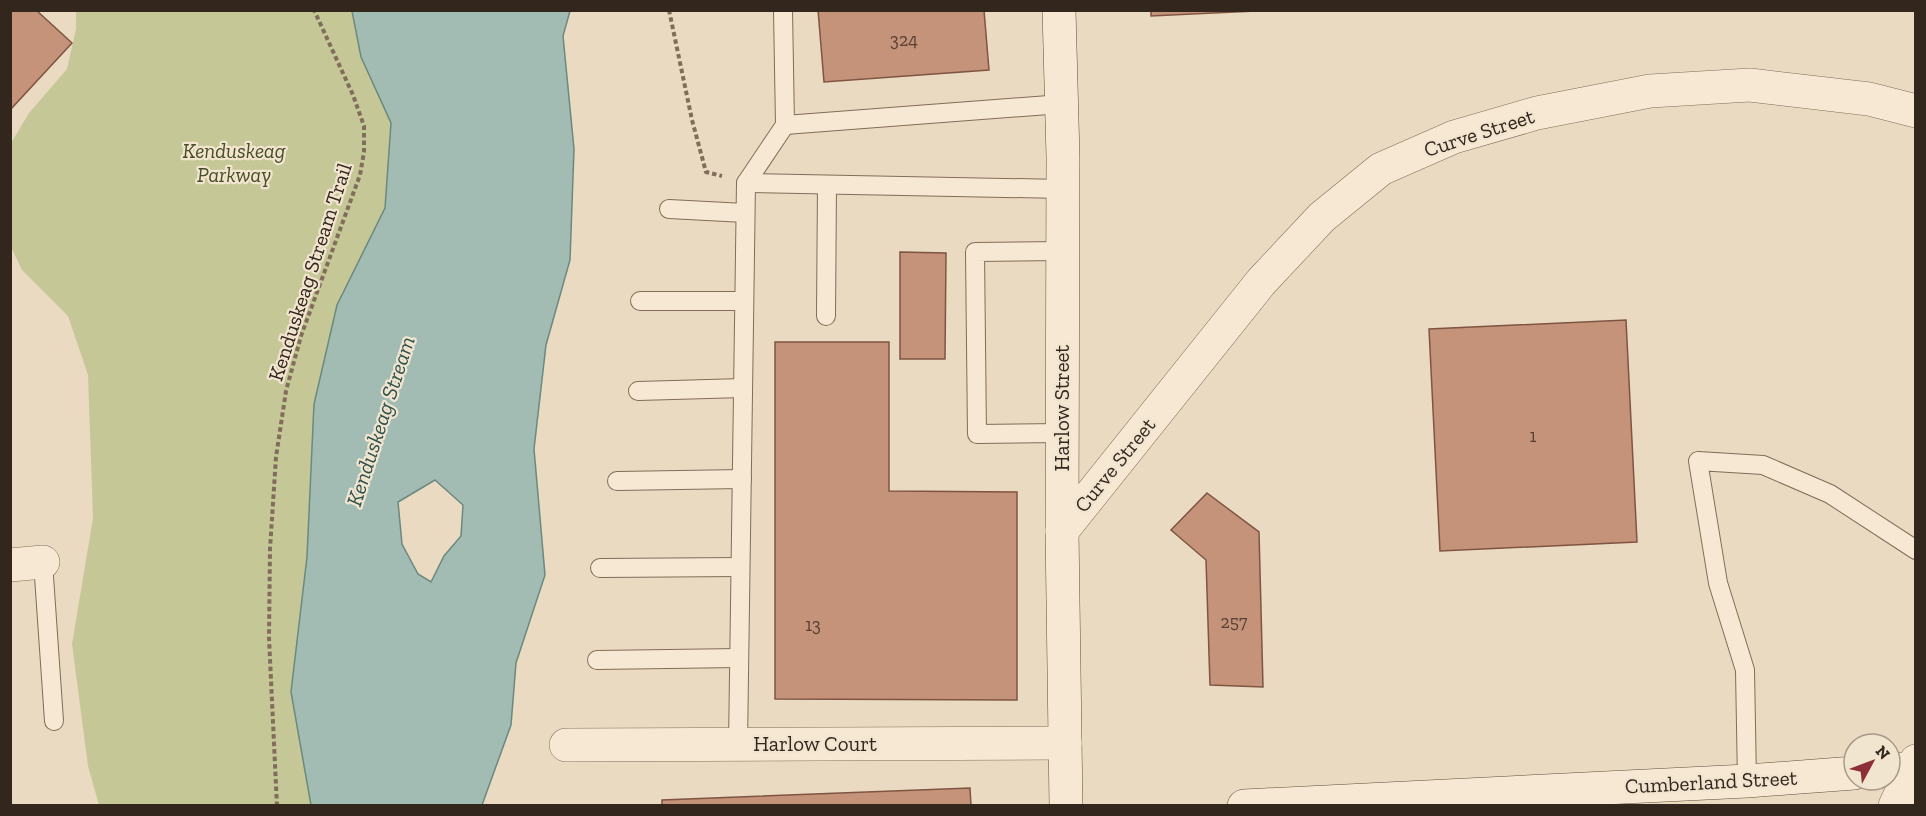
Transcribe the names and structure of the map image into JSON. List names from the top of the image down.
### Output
{
  "streets": {
    "street": [
      "Curve Street",
      "Harlow Street",
      "Harlow Court",
      "Cumberland Street"
    ],
    "path": ["Kenduskeag Stream Trail"]
  },
  "crossings": [
    ["Curve Street", "Harlow Street"],
    ["Harlow Street", "Harlow Court"]
  ],
  "water": ["Kenduskeag Stream"],
  "parks": ["Kenduskeag Parkway"],
  "house_numbers": [
    "324",
    "1",
    "257",
    "13"
  ],
  "north": "top right"
}
